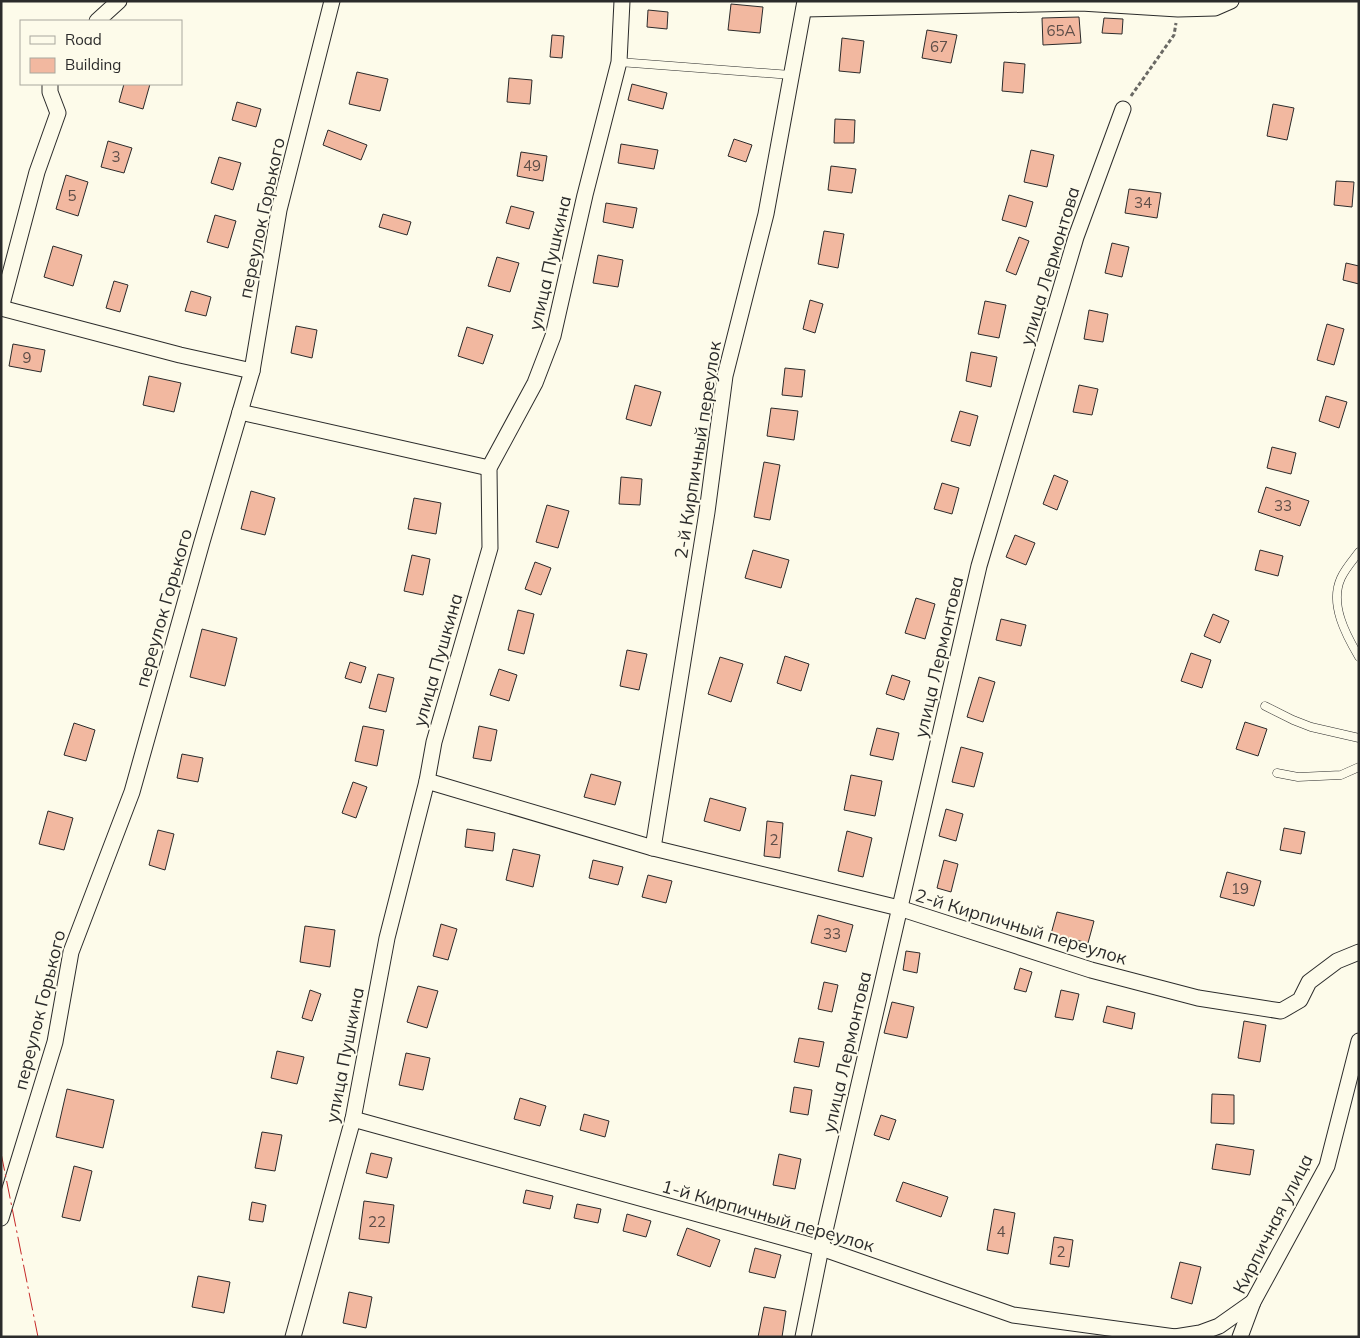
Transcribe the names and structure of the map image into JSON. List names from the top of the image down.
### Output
{
  "streets": {
    "street": [
      "переулок Горького",
      "улица Пушкина",
      "улица Лермонтова",
      "2-й Кирпичный переулок",
      "1-й Кирпичный переулок",
      "Кирпичная улица"
    ]
  },
  "crossings": [
    ["улица Пушкина", "2-й Кирпичный переулок"],
    ["улица Пушкина", "1-й Кирпичный переулок"],
    ["улица Лермонтова", "2-й Кирпичный переулок"],
    ["улица Лермонтова", "1-й Кирпичный переулок"],
    ["1-й Кирпичный переулок", "Кирпичная улица"]
  ],
  "house_numbers": [
    "65А",
    "67",
    "3",
    "49",
    "5",
    "34",
    "9",
    "33",
    "2",
    "19",
    "33",
    "22",
    "4",
    "2"
  ],
  "legend": ["Road", "Building"]
}
